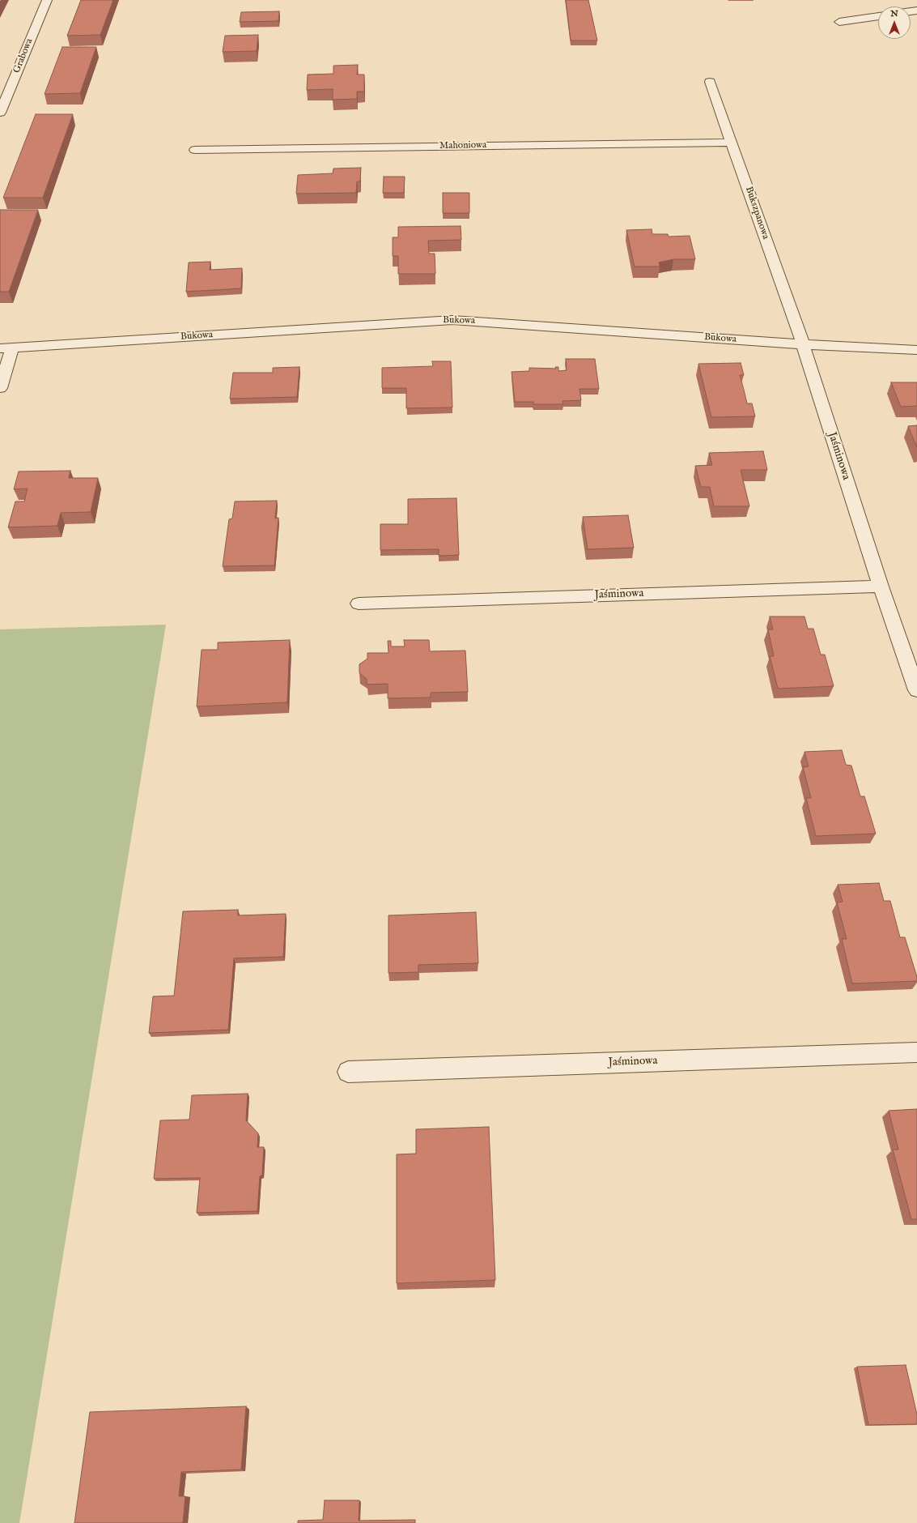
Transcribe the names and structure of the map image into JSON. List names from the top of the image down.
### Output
{
  "streets": {
    "street": [
      "Grabowa",
      "Mahoniowa",
      "Bukszpanowa",
      "Bukowa",
      "Jaśminowa"
    ]
  },
  "crossings": [
    ["Mahoniowa", "Bukszpanowa"],
    ["Bukszpanowa", "Bukowa"],
    ["Bukszpanowa", "Jaśminowa"],
    ["Bukowa", "Jaśminowa"]
  ],
  "north": "top"
}
